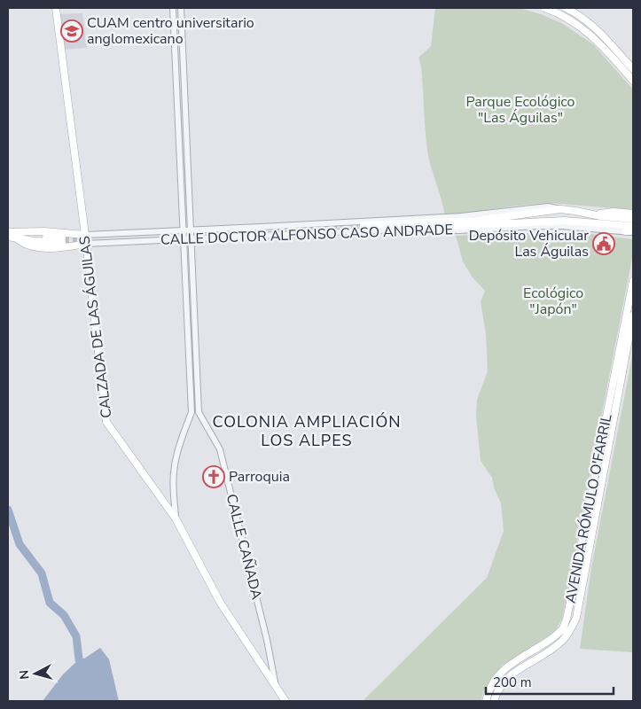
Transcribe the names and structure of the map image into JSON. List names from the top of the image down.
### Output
{
  "streets": {
    "main road": ["CALZADA DE LAS ÁGUILAS", "AVENIDA RÓMULO O'FARRIL"],
    "street": ["CALLE DOCTOR ALFONSO CASO ANDRADE", "CALLE CAÑADA"]
  },
  "crossings": [
    ["CALLE DOCTOR ALFONSO CASO ANDRADE", "CALZADA DE LAS ÁGUILAS"],
    ["CALZADA DE LAS ÁGUILAS", "CALLE CAÑADA"]
  ],
  "districts": ["COLONIA AMPLIACIÓN LOS ALPES"],
  "parks": ["Parque Ecológico \"Las Águilas\"", "Ecológico \"Japón\""],
  "places": {
    "school or university": ["CUAM centro universitario anglomexicano"],
    "public building": ["Depósito Vehicular Las Águilas"],
    "church": ["Parroquia"]
  },
  "scale_bar": "200 m",
  "north": "left"
}
